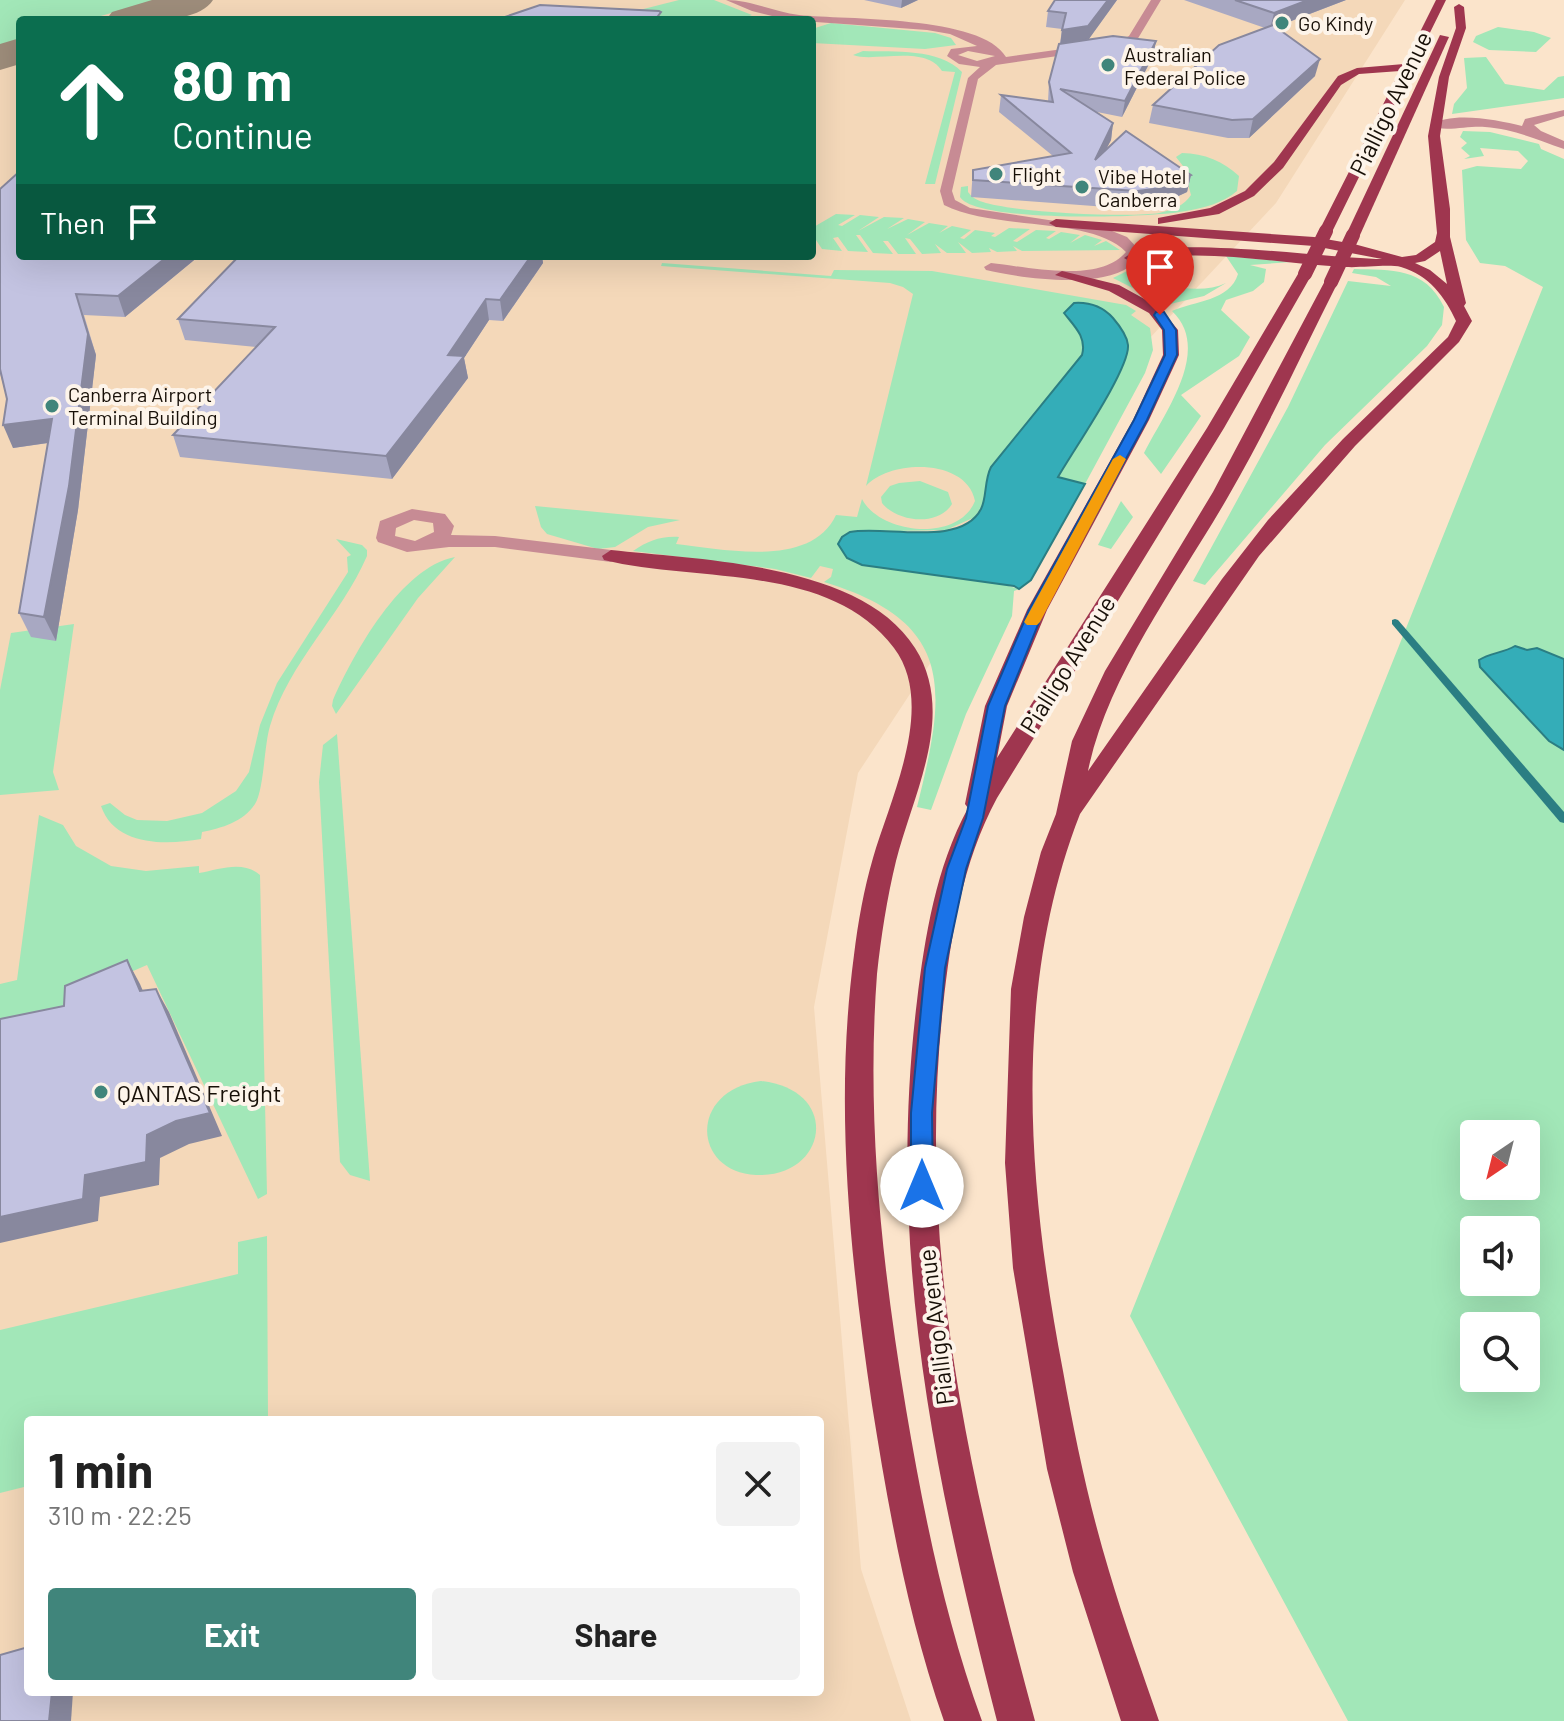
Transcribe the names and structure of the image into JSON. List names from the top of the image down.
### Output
{
  "streets": {
    "main road": ["Pialligo Avenue"]
  },
  "places": [
    "Go Kindy",
    "Australian Federal Police",
    "Flight",
    "Vibe Hotel Canberra",
    "Canberra Airport Terminal Building",
    "QANTAS Freight"
  ],
  "north": "bottom left",
  "page": {
    "turn": ["80 m", "Continue"],
    "then": "Then",
    "heading": ["1 min", "310 m · 22:25"],
    "buttons": ["Exit", "Share"]
  }
}
